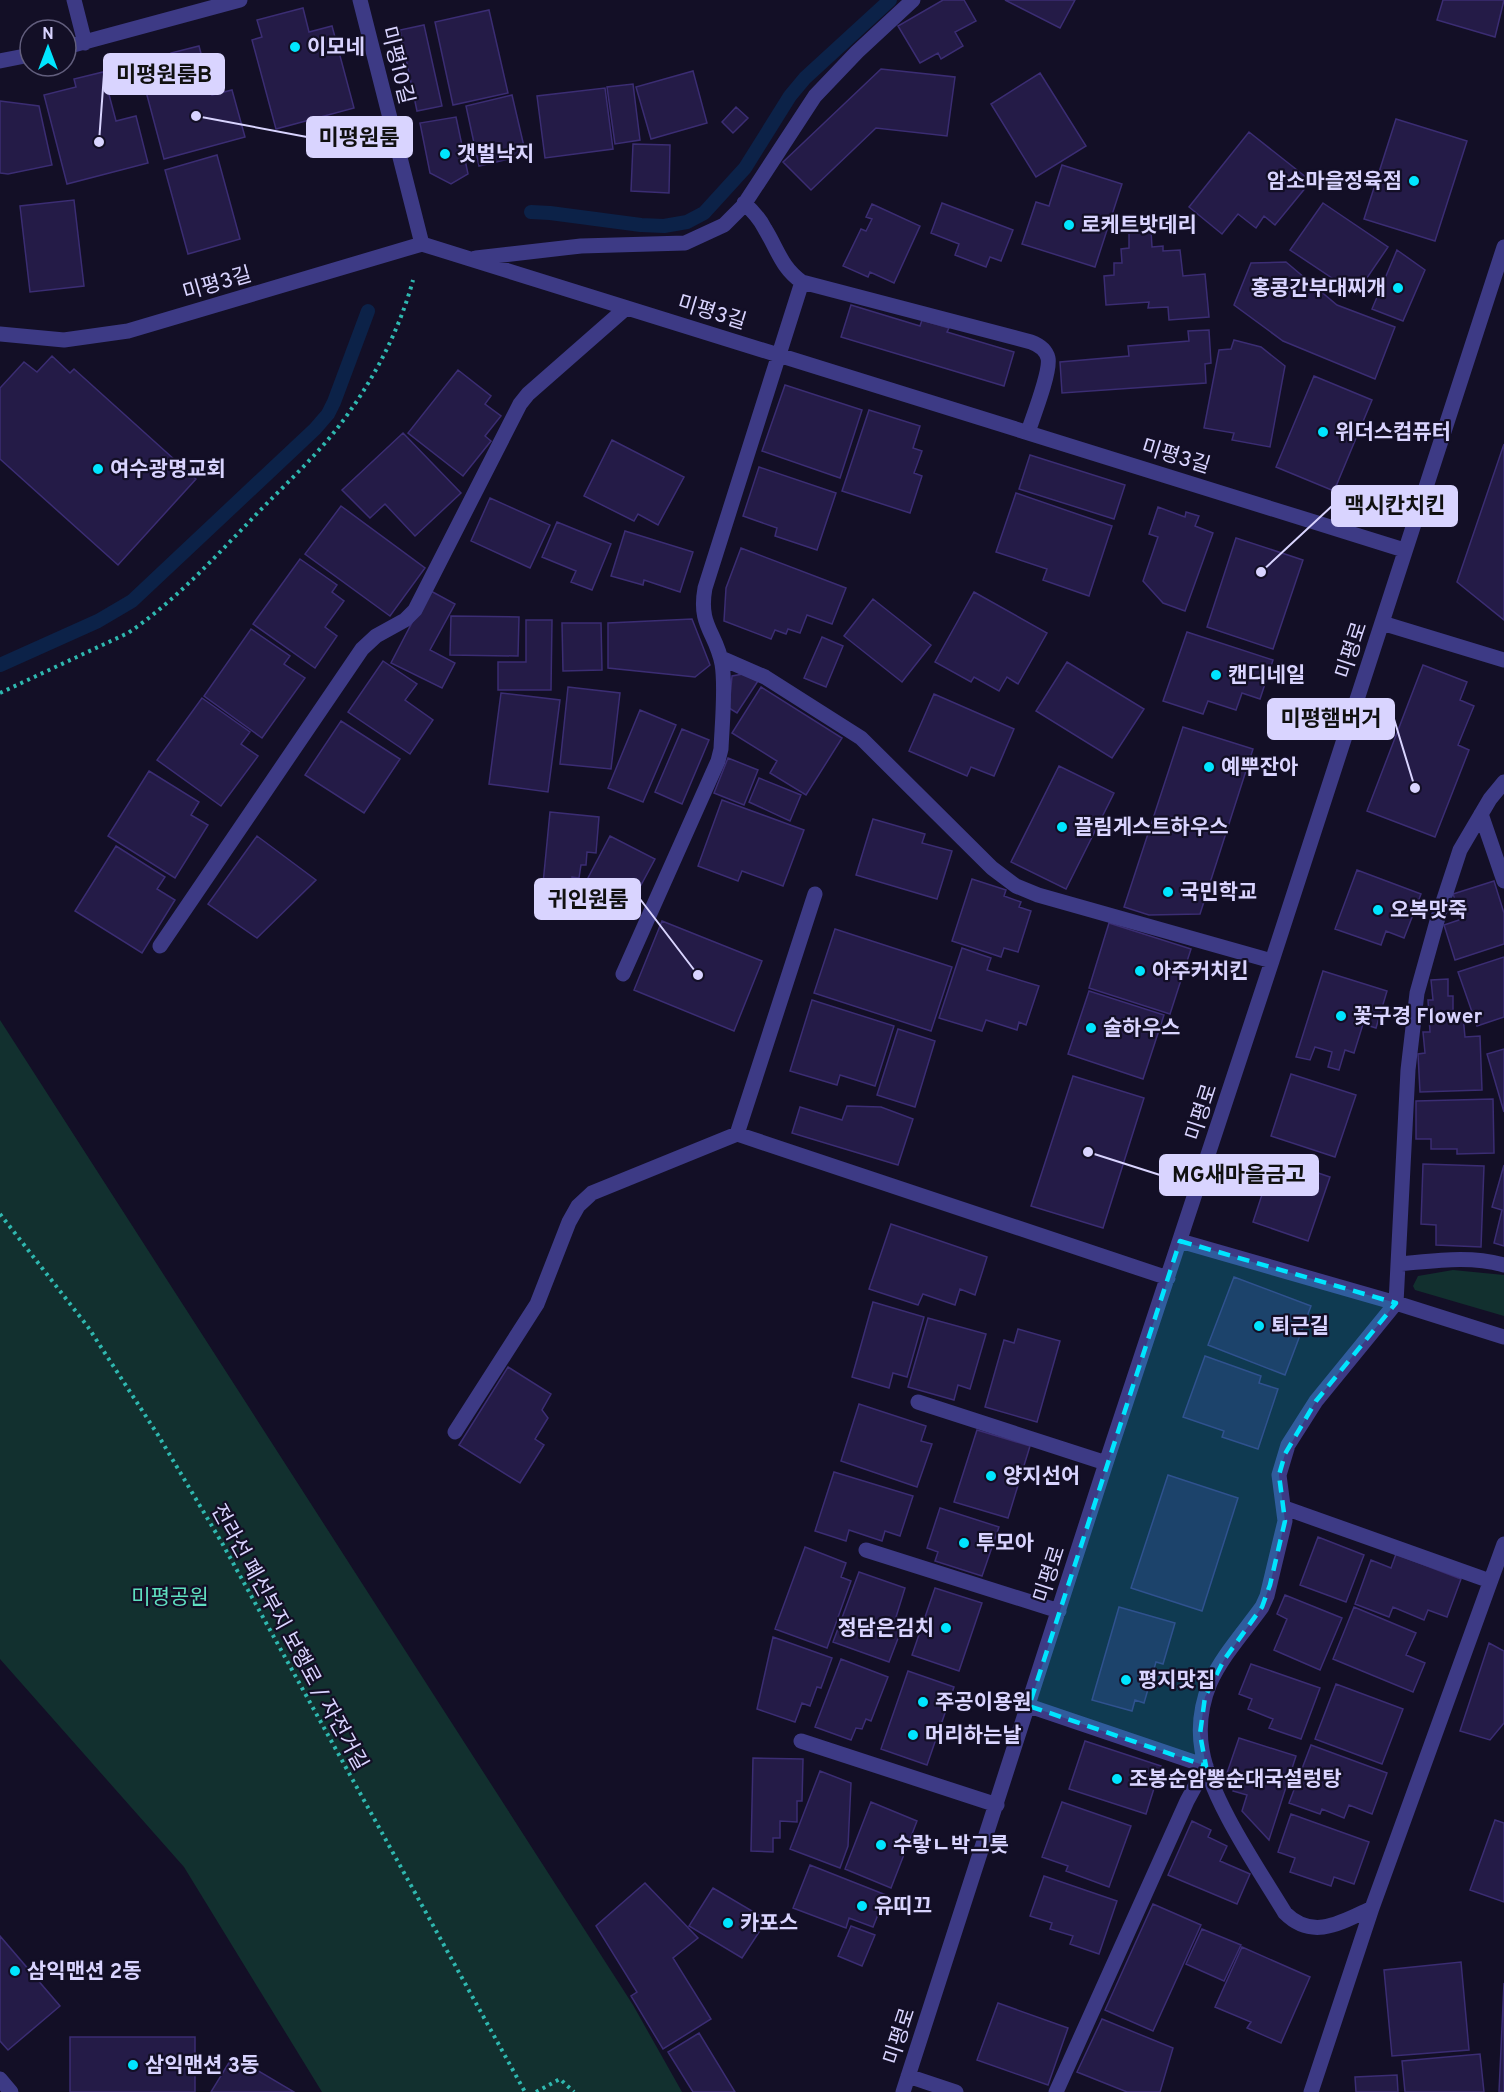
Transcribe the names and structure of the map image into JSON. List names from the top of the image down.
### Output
{
  "streets": {
    "street": ["미평10길", "미평3길", "미평로"],
    "path": ["전라선 폐선부지 보행로 / 자전거길"]
  },
  "crossings": [
    ["미평10길", "미평3길"],
    ["미평3길", "미평로"]
  ],
  "parks": ["미평공원"],
  "places": [
    "이모네",
    "미평원룸",
    "미평원룸B",
    "갯벌낙지",
    "암소마을정육점",
    "로케트밧데리",
    "홍콩간부대찌개",
    "위더스컴퓨터",
    "여수광명교회",
    "맥시칸치킨",
    "캔디네일",
    "예뿌잔아",
    "미평햄버거",
    "끌림게스트하우스",
    "국민학교",
    "오복맛죽",
    "아주커치킨",
    "귀인원룸",
    "꽃구경 Flower",
    "술하우스",
    "MG새마을금고",
    "퇴근길",
    "양지선어",
    "투모아",
    "정담은김치",
    "평지맛집",
    "주공이용원",
    "머리하는날",
    "조봉순암뽕순대국설렁탕",
    "수랗ㄴ박그릇",
    "유띠끄",
    "카포스",
    "삼익맨션 2동",
    "삼익맨션 3동"
  ],
  "north": "top"
}
